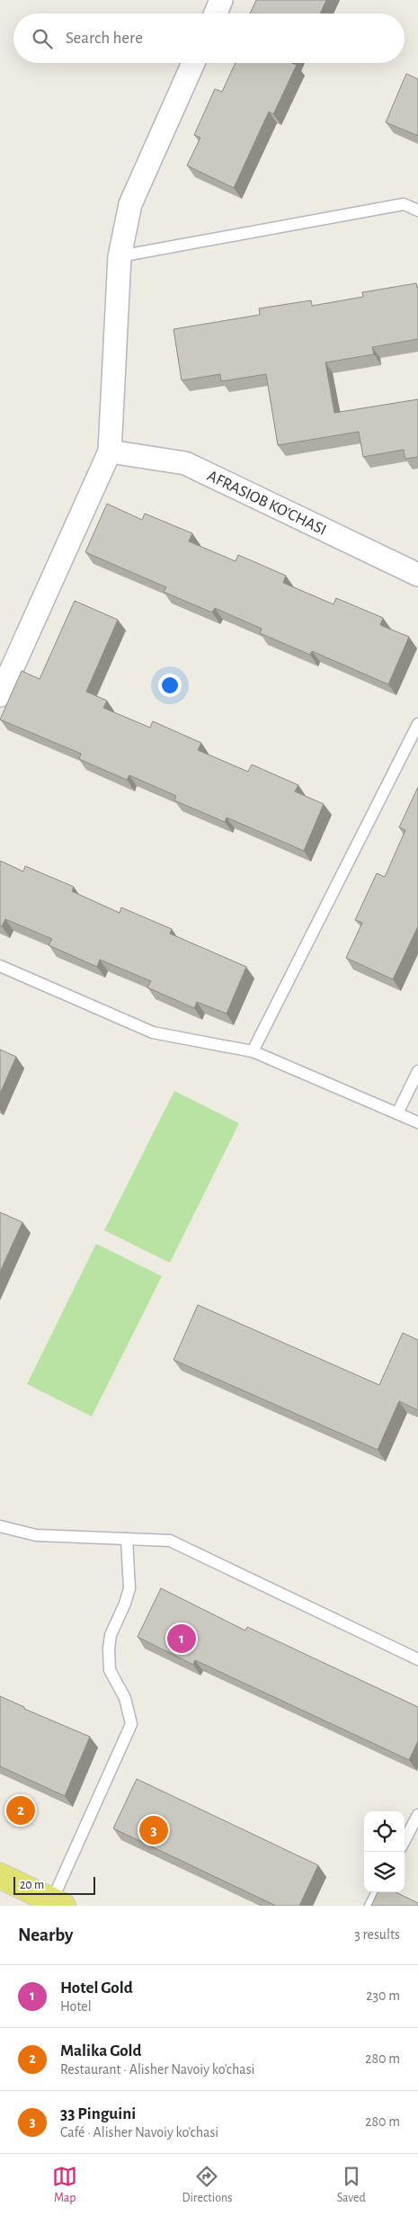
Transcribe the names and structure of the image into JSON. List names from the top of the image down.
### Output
{
  "streets": {
    "street": ["AFRASIOB KO'CHASI"]
  },
  "scale_bar": "20 m",
  "page": {
    "search": "Search here",
    "pins": ["1", "2", "3"],
    "scale": "20 m",
    "heading": ["Nearby", "3 results"],
    "list": [
      {
        "mark": "1",
        "name": "Hotel Gold",
        "note": "Hotel",
        "value": "230 m"
      },
      {
        "mark": "2",
        "name": "Malika Gold",
        "note": "Restaurant · Alisher Navoiy ko’chasi",
        "value": "280 m"
      },
      {
        "mark": "3",
        "name": "33 Pinguini",
        "note": "Café · Alisher Navoiy ko’chasi",
        "value": "280 m"
      }
    ],
    "nav": ["Map", "Directions", "Saved"]
  }
}
